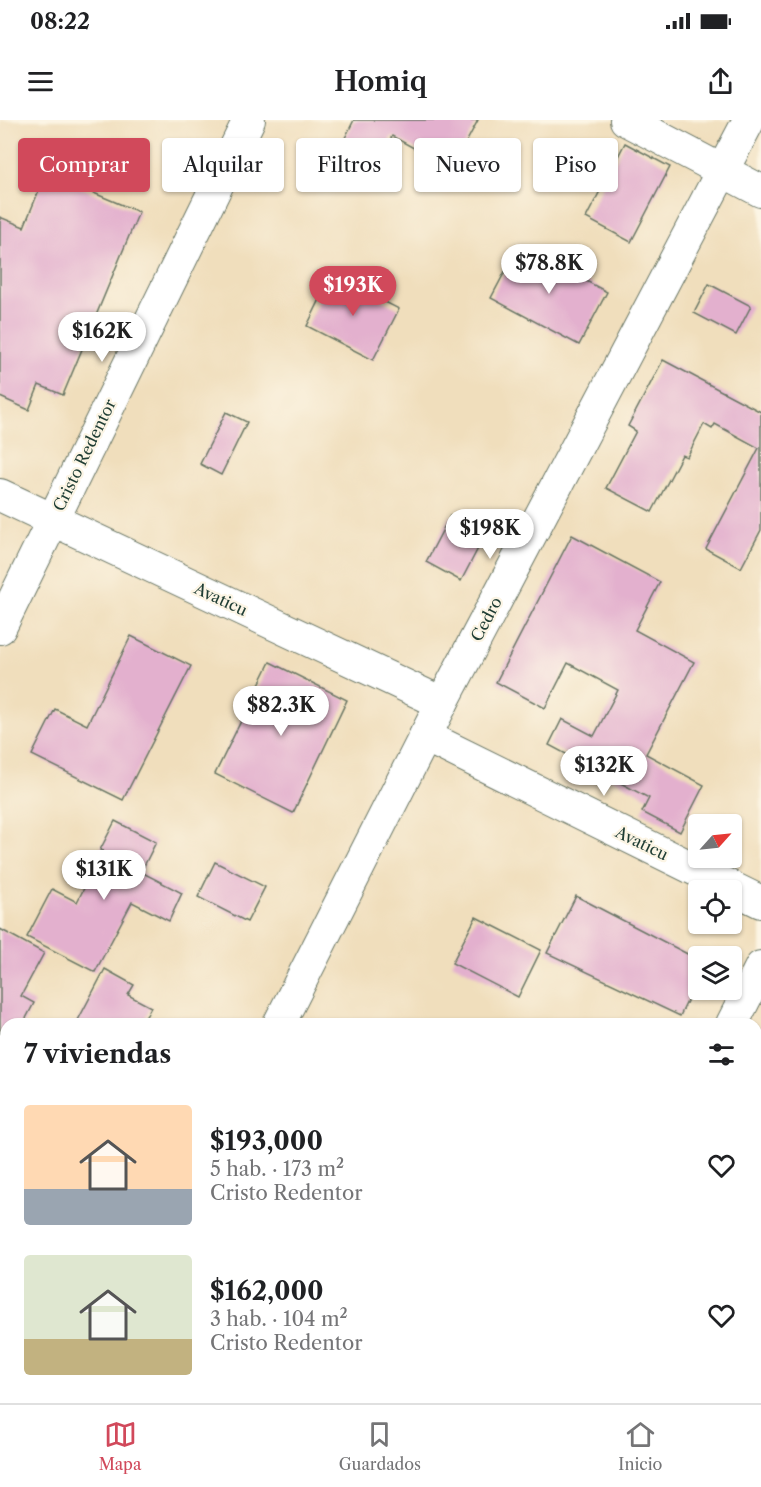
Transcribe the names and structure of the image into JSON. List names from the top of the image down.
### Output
{
  "streets": {
    "street": ["Cristo Redentor", "Avaticu", "Cedro"]
  },
  "crossings": [
    ["Cristo Redentor", "Avaticu"],
    ["Avaticu", "Cedro"]
  ],
  "north": "top right",
  "page": {
    "status": "08:22",
    "header": "Homiq",
    "chip": [
      "Comprar",
      "Alquilar",
      "Filtros",
      "Nuevo",
      "Piso"
    ],
    "price": [
      "$78.8K",
      "$193K",
      "$162K",
      "$198K",
      "$82.3K",
      "$132K",
      "$131K"
    ],
    "heading": "7 viviendas",
    "list": [
      {
        "name": "$193,000",
        "note": "5 hab. · 173 m² · Cristo Redentor"
      },
      {
        "name": "$162,000",
        "note": "3 hab. · 104 m² · Cristo Redentor"
      }
    ],
    "tabs": ["Mapa", "Guardados", "Inicio"]
  }
}
